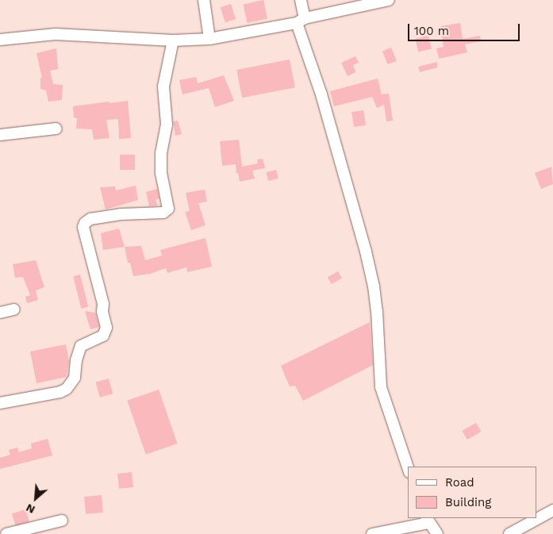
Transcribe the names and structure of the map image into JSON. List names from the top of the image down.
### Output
{
  "legend": ["Road", "Building"],
  "scale_bar": "100 m",
  "north": "bottom left"
}
